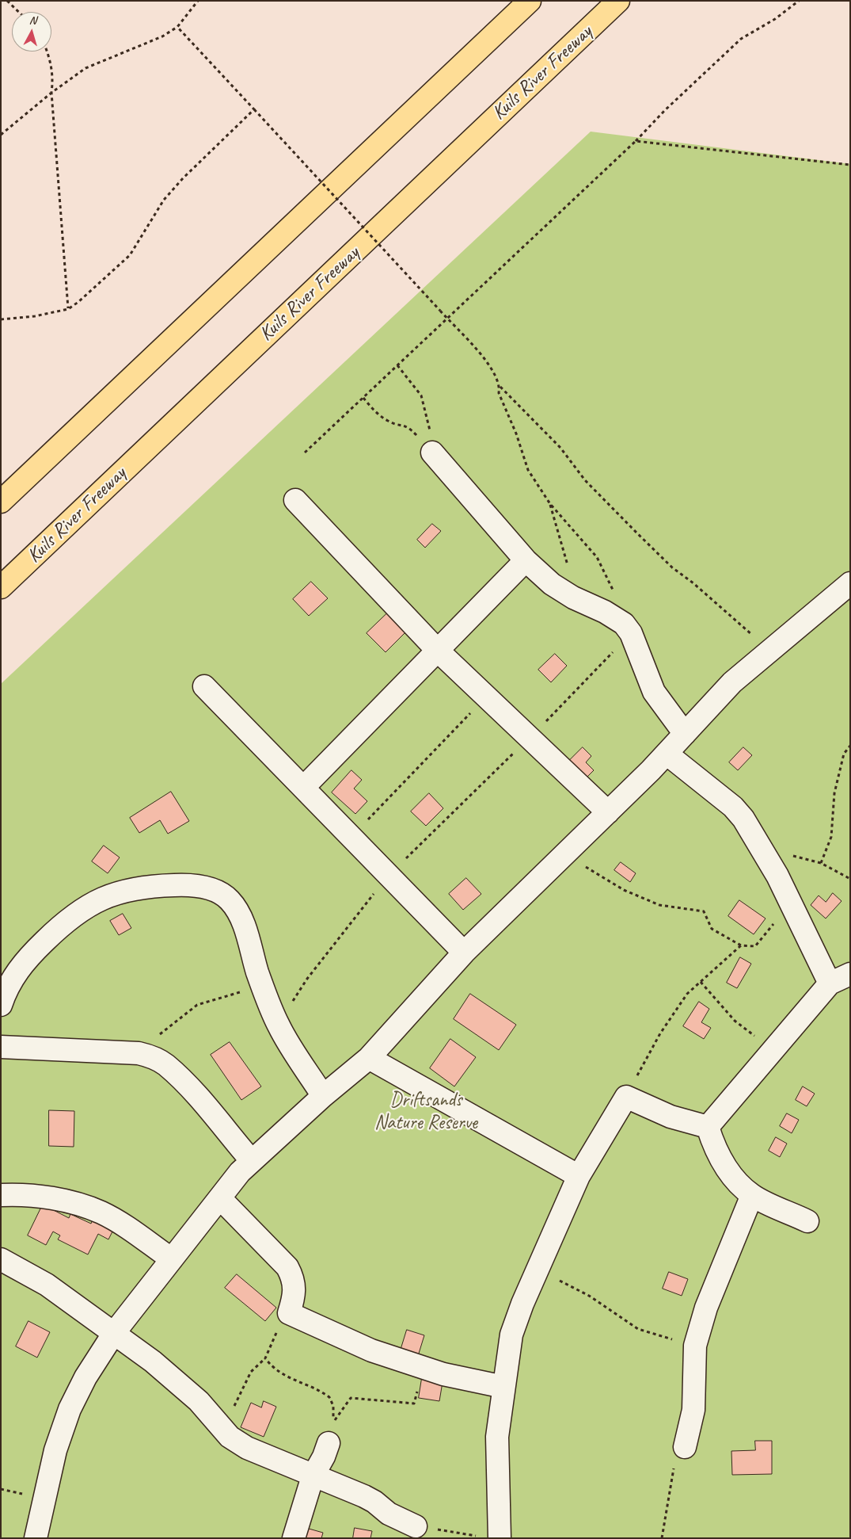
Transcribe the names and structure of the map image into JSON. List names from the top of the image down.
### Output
{
  "streets": {
    "highway": ["Kuils River Freeway"]
  },
  "parks": ["Driftsands Nature Reserve"],
  "north": "top"
}
